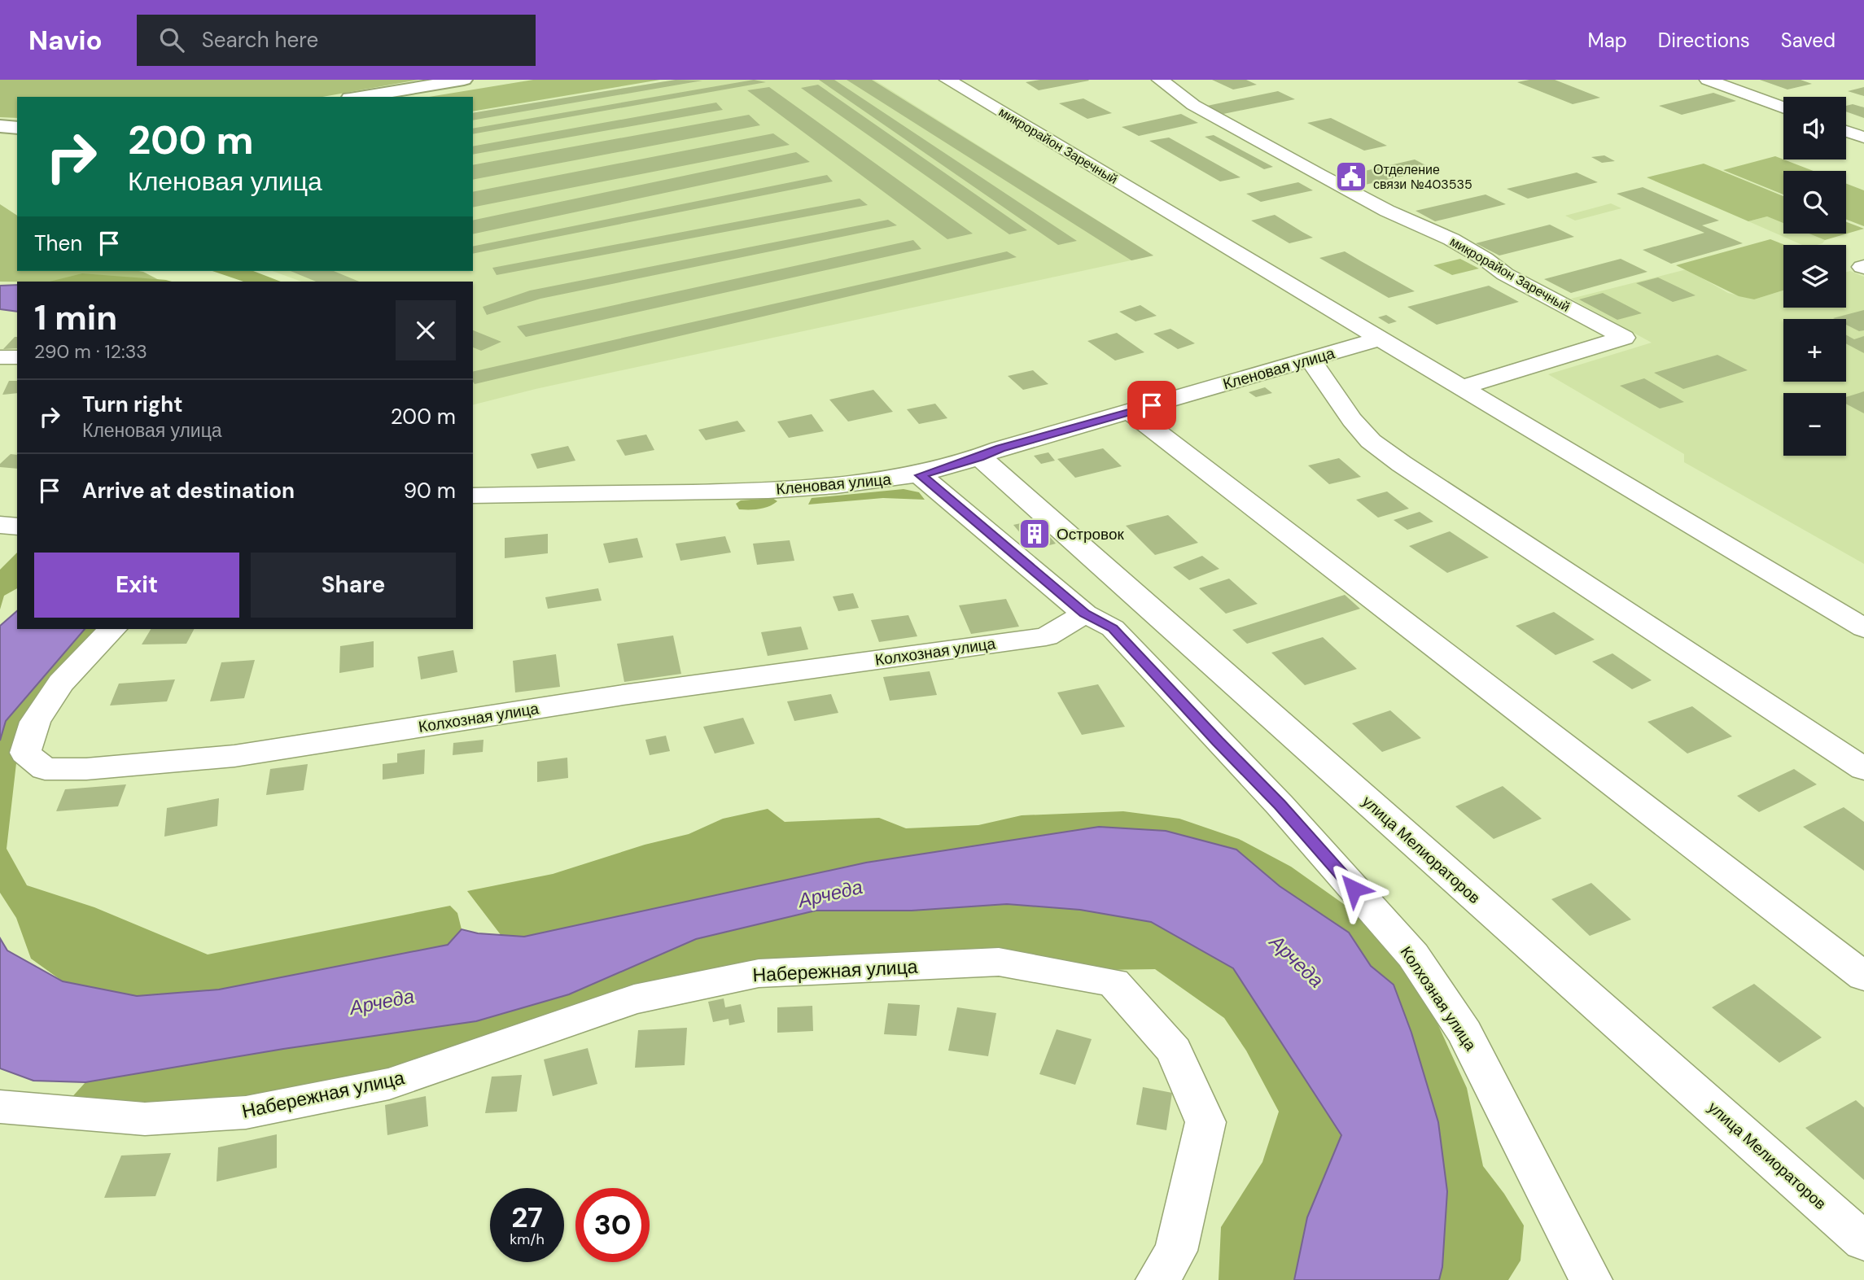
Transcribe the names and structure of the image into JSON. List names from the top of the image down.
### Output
{
  "streets": {
    "street": [
      "микрорайон Заречный",
      "Кленовая улица",
      "Колхозная улица",
      "улица Мелиораторов",
      "Набережная улица"
    ]
  },
  "crossings": [
    ["микрорайон Заречный", "Кленовая улица"],
    ["Кленовая улица", "Колхозная улица"],
    ["Кленовая улица", "улица Мелиораторов"]
  ],
  "water": ["Арчеда"],
  "places": {
    "public building": ["Отделение связи №403535"],
    "building": ["Островок"]
  },
  "page": {
    "header": "Navio",
    "search": "Search here",
    "nav": ["Map", "Directions", "Saved"],
    "map_buttons": ["+", "−"],
    "turn": ["200 m", "Кленовая улица"],
    "then": "Then",
    "heading": ["1 min", "290 m · 12:33"],
    "list": [
      {
        "name": "Turn right",
        "note": "Кленовая улица",
        "value": "200 m"
      },
      {
        "name": "Arrive at destination",
        "value": "90 m"
      }
    ],
    "buttons": ["Exit", "Share"],
    "speed": "27 km/h",
    "limit": "30"
  }
}
